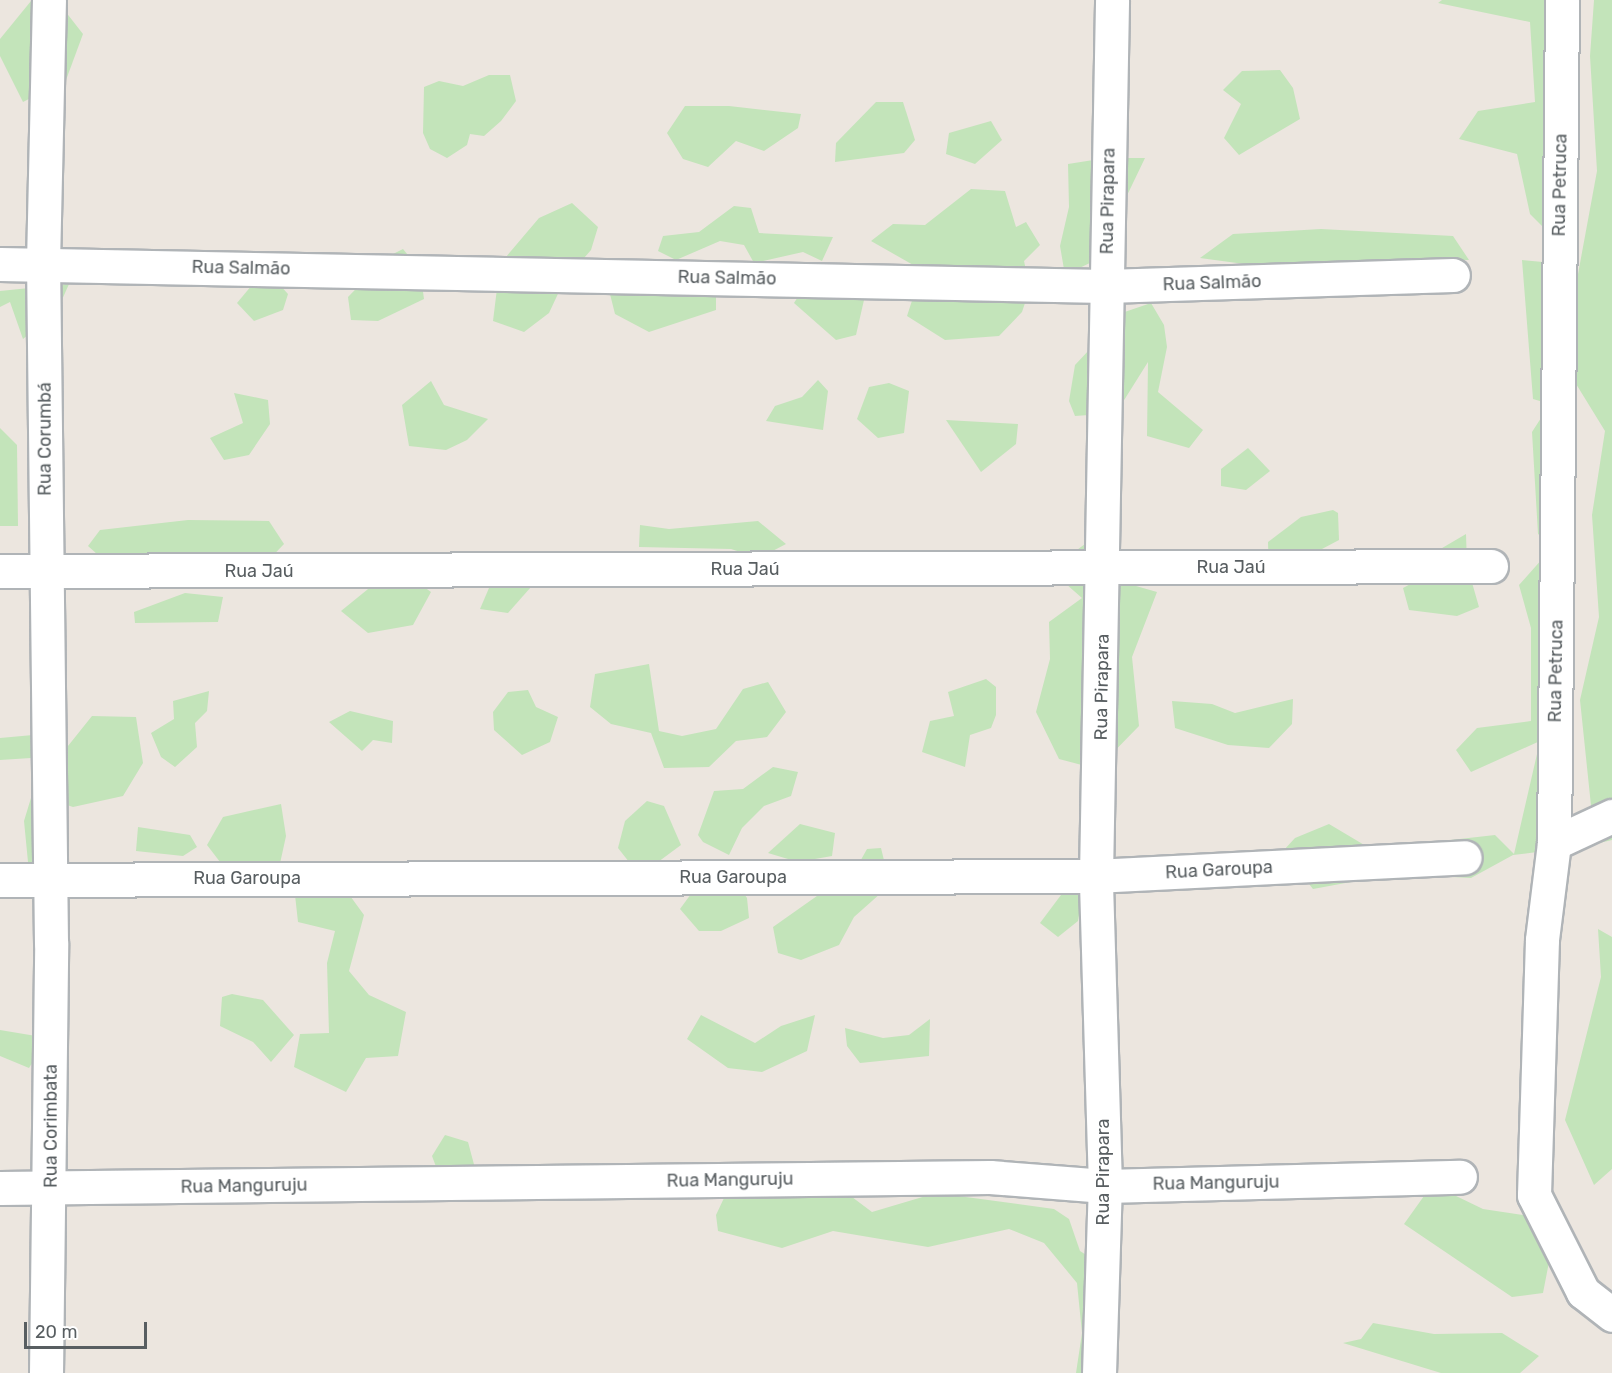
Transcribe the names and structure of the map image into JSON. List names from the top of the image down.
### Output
{
  "streets": {
    "street": [
      "Rua Petruca",
      "Rua Pirapara",
      "Rua Salmão",
      "Rua Corumbá",
      "Rua Jaú",
      "Rua Garoupa",
      "Rua Corimbata",
      "Rua Manguruju"
    ]
  },
  "crossings": [
    ["Rua Pirapara", "Rua Salmão"],
    ["Rua Pirapara", "Rua Jaú"],
    ["Rua Pirapara", "Rua Garoupa"],
    ["Rua Pirapara", "Rua Manguruju"],
    ["Rua Salmão", "Rua Corumbá"],
    ["Rua Corumbá", "Rua Jaú"],
    ["Rua Corumbá", "Rua Garoupa"],
    ["Rua Corumbá", "Rua Corimbata"],
    ["Rua Garoupa", "Rua Corimbata"],
    ["Rua Corimbata", "Rua Manguruju"]
  ],
  "scale_bar": "20 m"
}
